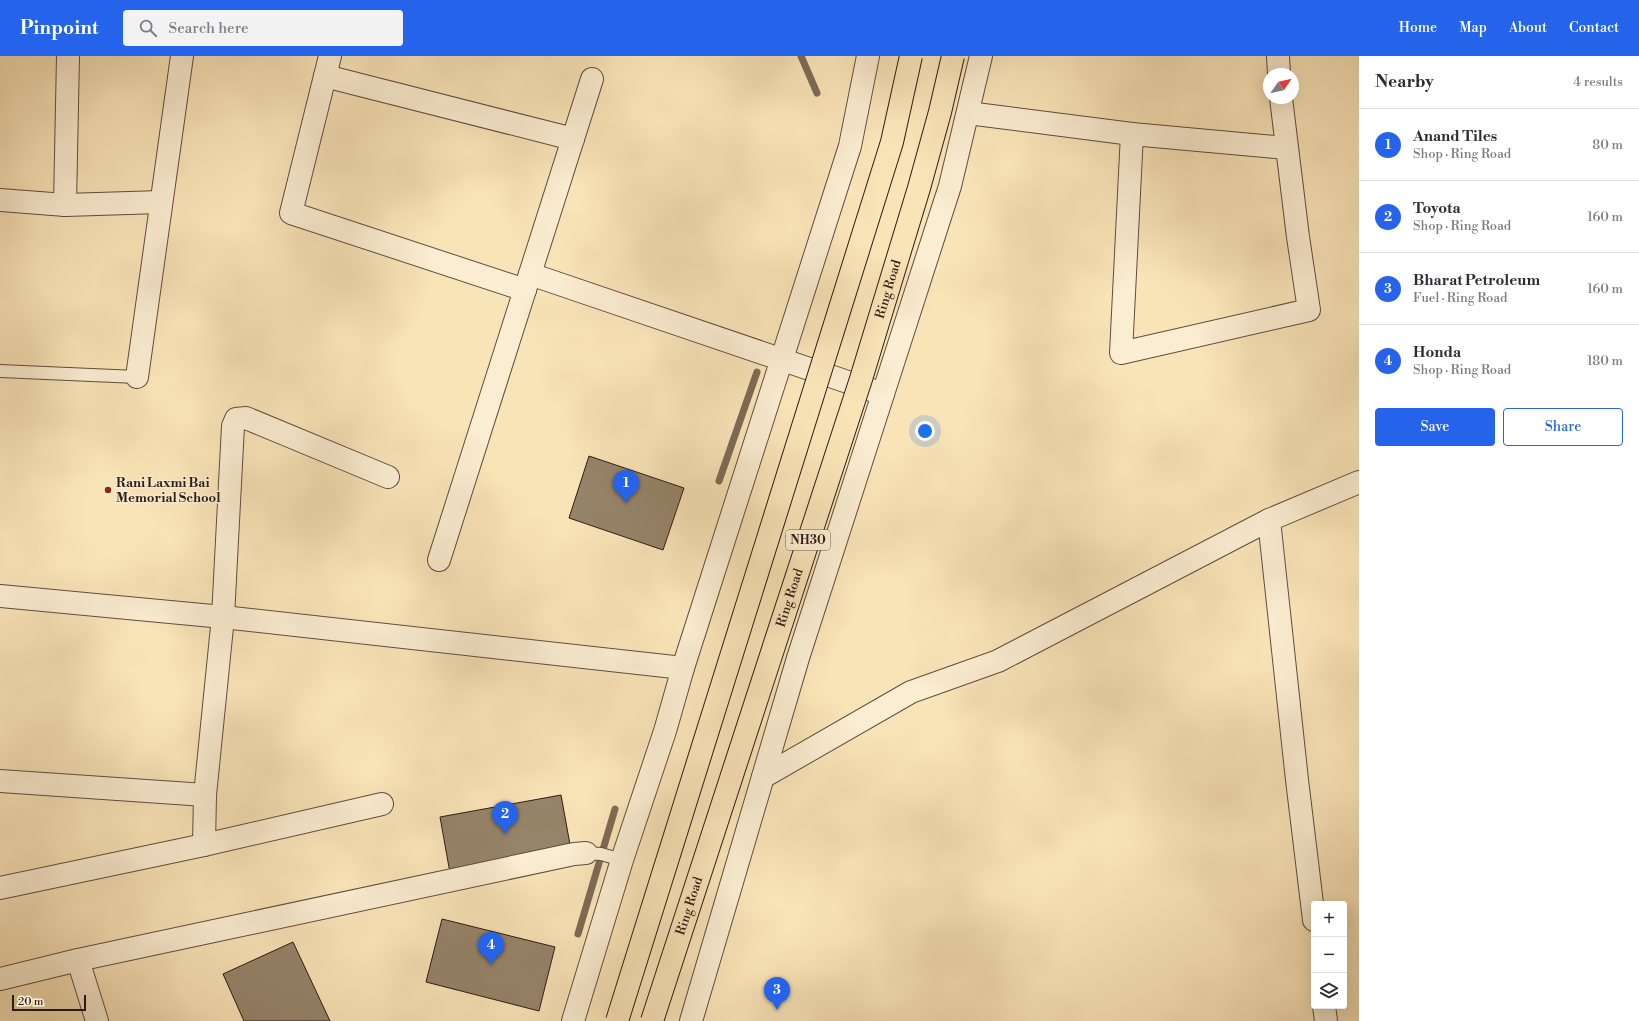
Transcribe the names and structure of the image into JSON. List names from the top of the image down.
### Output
{
  "streets": {
    "highway": ["Ring Road", "NH30"]
  },
  "places": ["Rani Laxmi Bai Memorial School"],
  "scale_bar": "20 m",
  "north": "top right",
  "page": {
    "header": "Pinpoint",
    "search": "Search here",
    "nav": [
      "Home",
      "Map",
      "About",
      "Contact"
    ],
    "heading": ["Nearby", "4 results"],
    "list": [
      {
        "mark": "1",
        "name": "Anand Tiles",
        "note": "Shop · Ring Road",
        "value": "80 m"
      },
      {
        "mark": "2",
        "name": "Toyota",
        "note": "Shop · Ring Road",
        "value": "160 m"
      },
      {
        "mark": "3",
        "name": "Bharat Petroleum",
        "note": "Fuel · Ring Road",
        "value": "160 m"
      },
      {
        "mark": "4",
        "name": "Honda",
        "note": "Shop · Ring Road",
        "value": "180 m"
      }
    ],
    "buttons": ["Save", "Share"],
    "pins": [
      "1",
      "2",
      "4",
      "3"
    ],
    "map_buttons": ["+", "−"],
    "scale": "20 m"
  }
}
